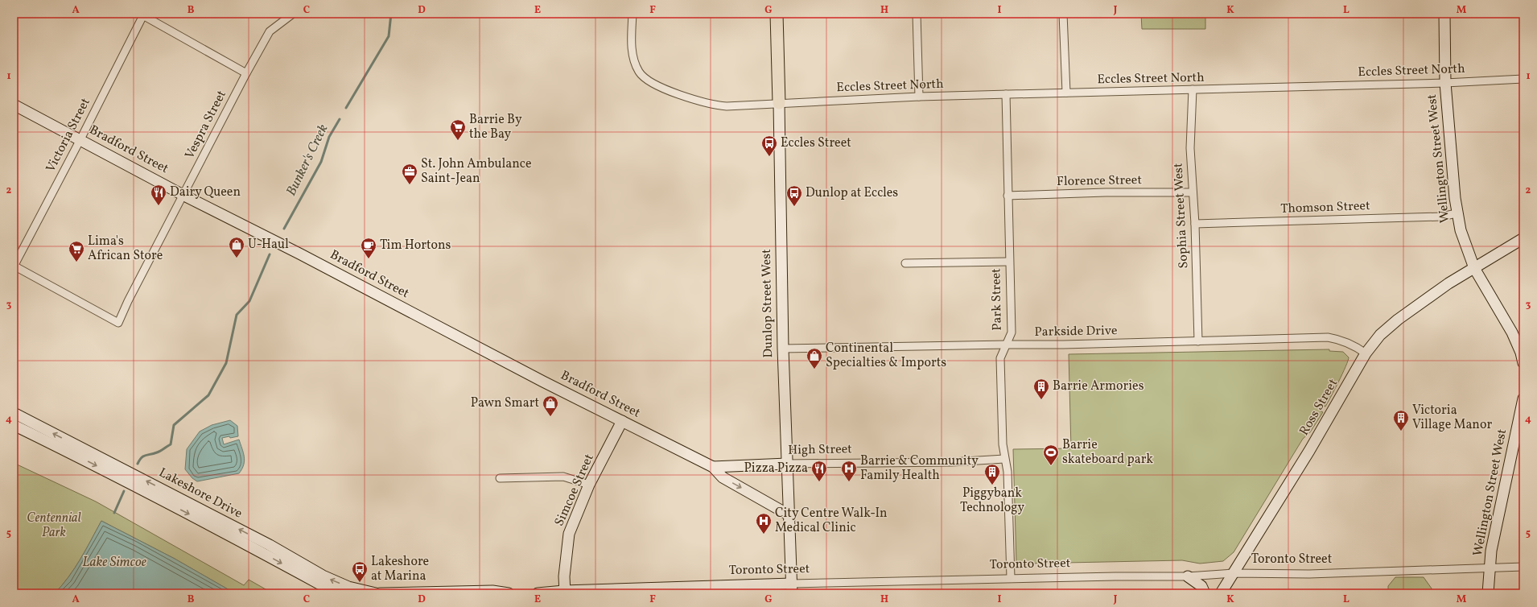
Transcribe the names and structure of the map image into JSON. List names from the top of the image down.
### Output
{
  "streets": {
    "main road": [
      "Bradford Street",
      "Wellington Street West",
      "Dunlop Street West",
      "Ross Street",
      "High Street",
      "Simcoe Street",
      "Lakeshore Drive",
      "Toronto Street"
    ],
    "street": [
      "Eccles Street North",
      "Vespra Street",
      "Victoria Street",
      "Florence Street",
      "Thomson Street",
      "Sophia Street West",
      "Park Street",
      "Parkside Drive"
    ]
  },
  "crossings": [
    ["Eccles Street North", "Wellington Street West"],
    ["Eccles Street North", "Sophia Street West"],
    ["Eccles Street North", "Park Street"],
    ["Eccles Street North", "Dunlop Street West"],
    ["Vespra Street", "Victoria Street"],
    ["Vespra Street", "Bradford Street"],
    ["Victoria Street", "Bradford Street"],
    ["Bradford Street", "High Street"],
    ["Bradford Street", "Simcoe Street"],
    ["Wellington Street West", "Thomson Street"],
    ["Wellington Street West", "Ross Street"],
    ["Wellington Street West", "Toronto Street"],
    ["Florence Street", "Sophia Street West"],
    ["Florence Street", "Park Street"],
    ["Thomson Street", "Sophia Street West"],
    ["Sophia Street West", "Parkside Drive"],
    ["Park Street", "Parkside Drive"],
    ["Park Street", "High Street"],
    ["Park Street", "Toronto Street"],
    ["Dunlop Street West", "Parkside Drive"],
    ["Dunlop Street West", "High Street"],
    ["Dunlop Street West", "Toronto Street"],
    ["Parkside Drive", "Ross Street"],
    ["Ross Street", "Toronto Street"],
    ["Simcoe Street", "Toronto Street"]
  ],
  "water": ["Bunker's Creek", "Lake Simcoe"],
  "parks": ["Centennial Park"],
  "places": {
    "supermarket": ["Barrie By the Bay", "Lima's African Store"],
    "bus stop": ["Eccles Street", "Dunlop at Eccles", "Lakeshore at Marina"],
    "office": ["St. John Ambulance Saint-Jean"],
    "restaurant": ["Dairy Queen", "Pizza Pizza"],
    "shop": ["U-Haul", "Continental Specialties & Imports", "Pawn Smart"],
    "cafe": ["Tim Hortons"],
    "building": ["Barrie Armories", "Victoria Village Manor", "Piggybank Technology"],
    "sports": ["Barrie skateboard park"],
    "hospital": ["Barrie & Community Family Health", "City Centre Walk-In Medical Clinic"]
  },
  "grid": {
    "columns": [
      "A",
      "B",
      "C",
      "D",
      "E",
      "F",
      "G",
      "H",
      "I",
      "J",
      "K",
      "L",
      "M"
    ],
    "rows": [
      "1",
      "2",
      "3",
      "4",
      "5"
    ]
  }
}
